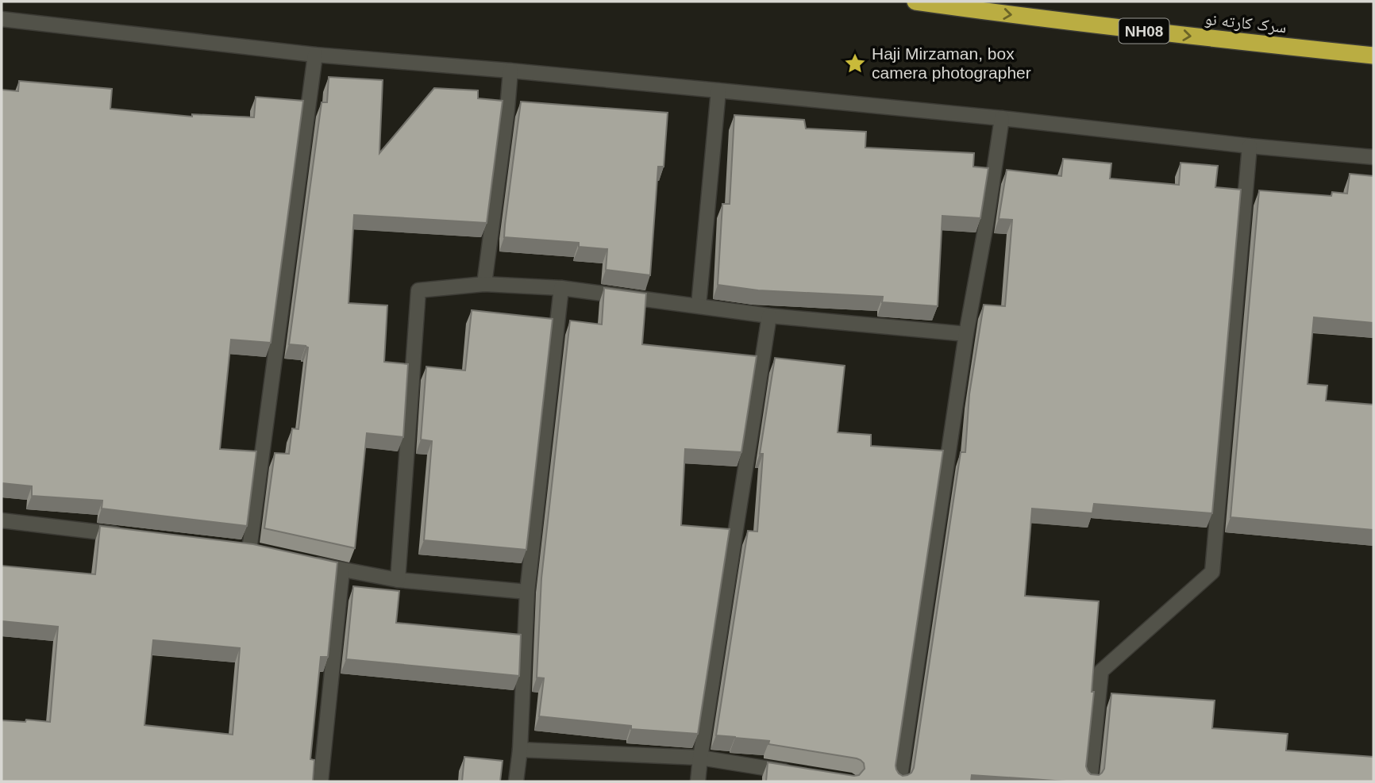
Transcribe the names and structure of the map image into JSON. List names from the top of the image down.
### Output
{
  "streets": {
    "highway": ["سرک کارته نو", "NH08"]
  },
  "one_way": ["سرک کارته نو"],
  "places": {
    "place": ["Haji Mirzaman, box camera photographer"]
  }
}
